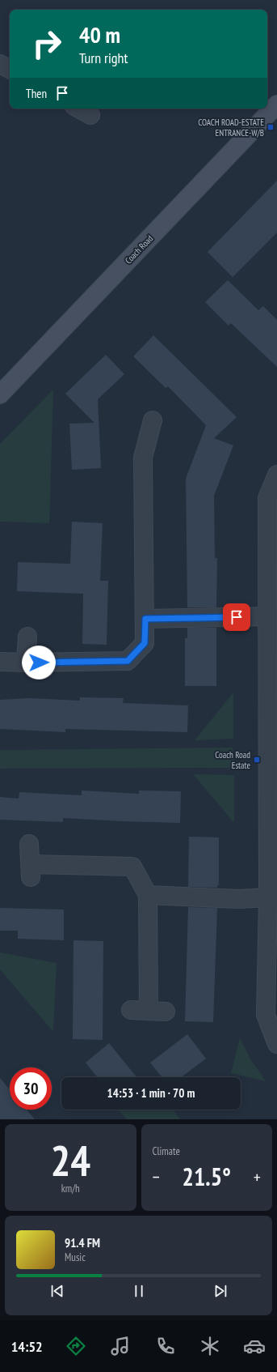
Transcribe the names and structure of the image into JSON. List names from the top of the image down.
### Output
{
  "streets": {
    "street": ["Coach Road"]
  },
  "places": {
    "transit": ["COACH ROAD-ESTATE ENTRANCE-W/B", "Coach Road Estate"]
  },
  "page": {
    "turn": ["40 m", "Turn right"],
    "then": "Then",
    "limit": "30",
    "trip": "14:53 · 1 min · 70 m",
    "tile": [
      ["24", "km/h"],
      "Climate"
    ],
    "heat": ["−", "21.5°", "+"],
    "song": ["91.4 FM", "Music"],
    "tabs": "14:52"
  }
}
